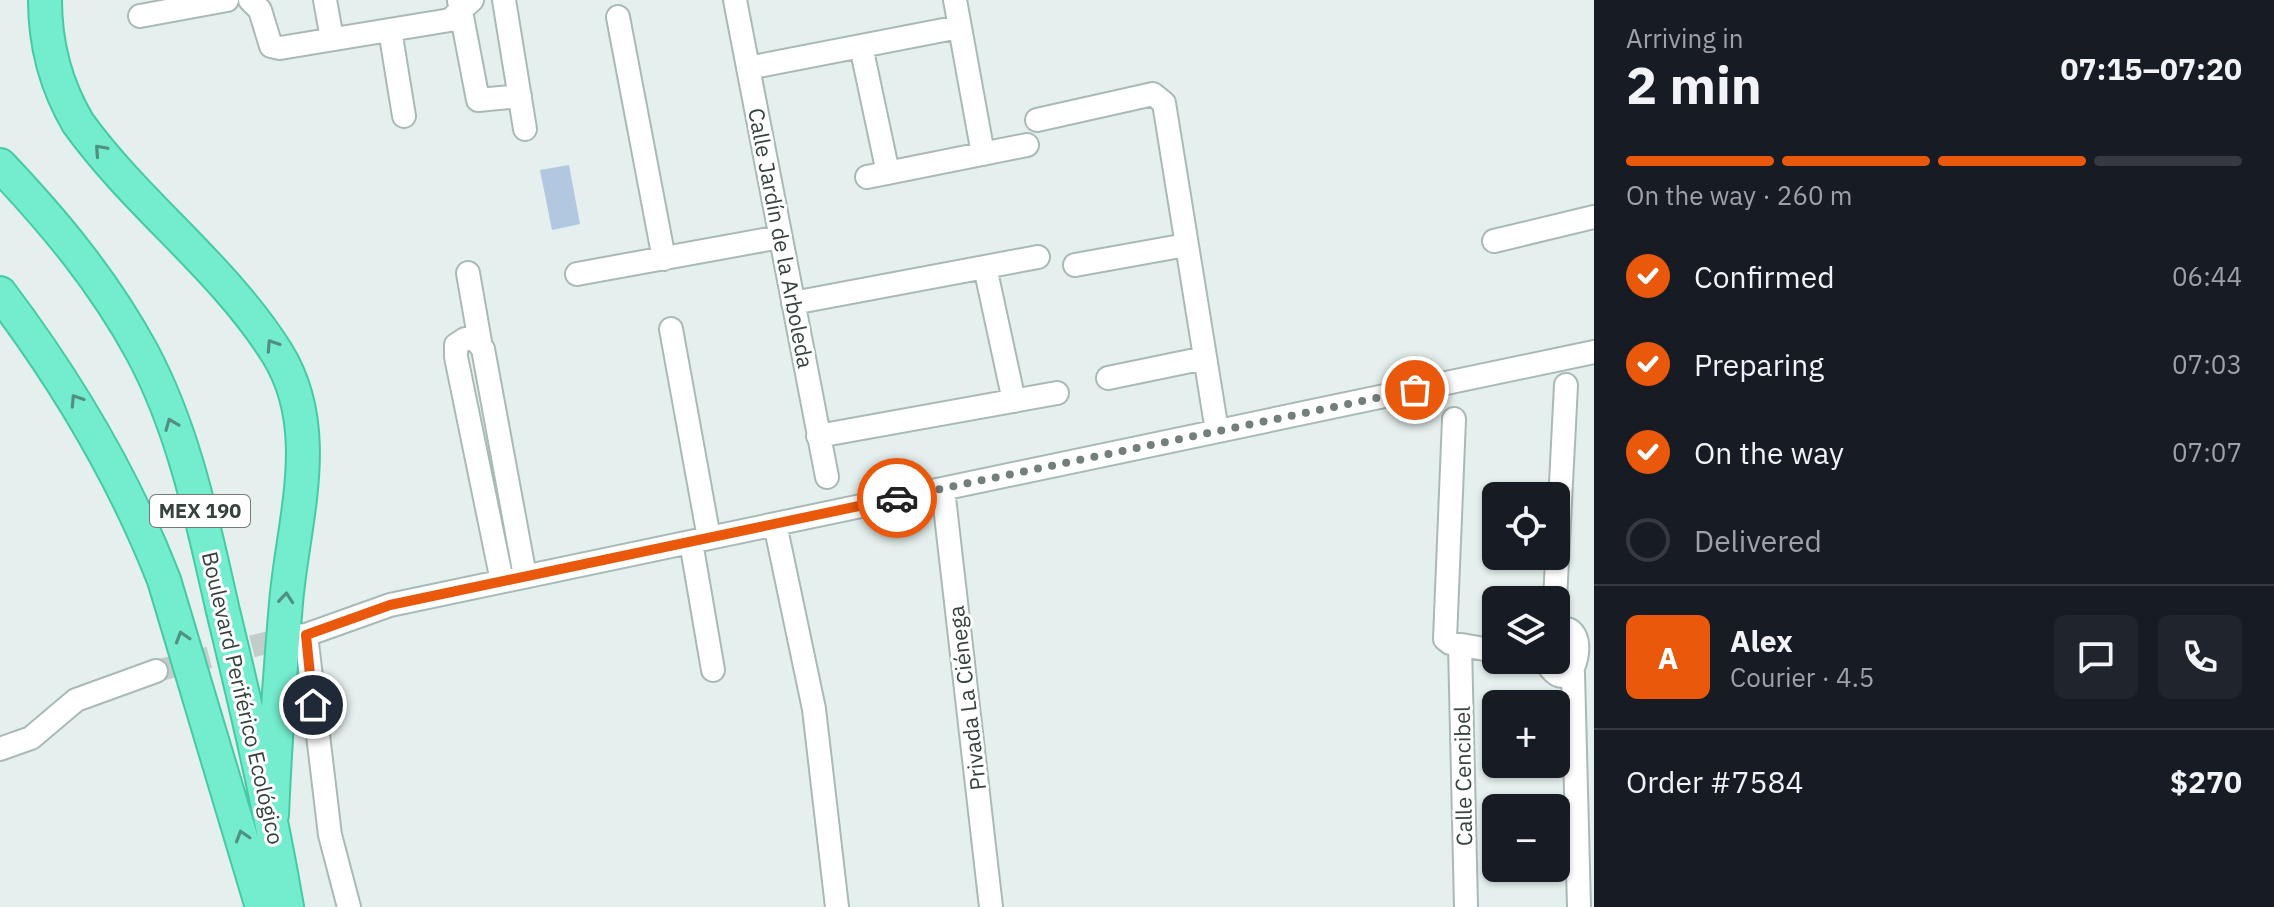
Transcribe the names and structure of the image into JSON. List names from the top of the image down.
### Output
{
  "streets": {
    "highway": ["MEX 190", "Boulevard Periférico Ecológico"],
    "street": ["Calle Jardín de la Arboleda", "Privada La Ciénega", "Calle Cencibel"]
  },
  "page": {
    "heading": ["2 min", "Arriving in", "07:15–07:20"],
    "panel": [
      "Alex",
      "Courier · 4.5",
      "Order #7584",
      "$270"
    ],
    "bar": "On the way · 260 m",
    "list": [
      ["Confirmed", "06:44"],
      ["Preparing", "07:03"],
      ["On the way", "07:07"],
      "Delivered"
    ],
    "map_buttons": ["+", "−"],
    "round": "A"
  }
}
